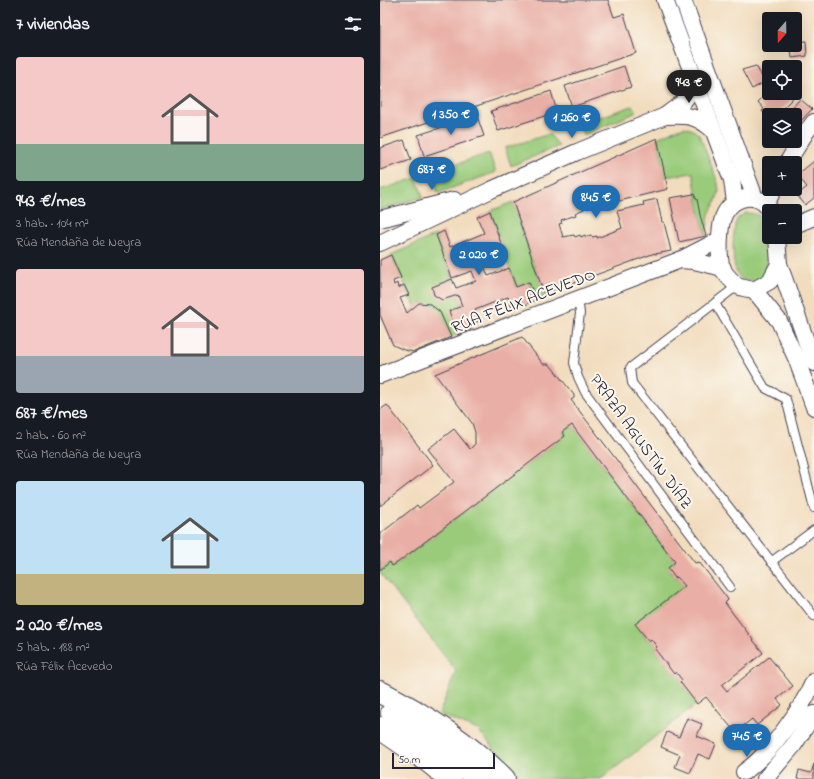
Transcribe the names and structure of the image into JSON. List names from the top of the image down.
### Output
{
  "streets": {
    "street": ["RÚA FÉLIX ACEVEDO"],
    "lane": ["PRAZA AGUSTÍN DÍAZ"]
  },
  "crossings": [
    ["RÚA FÉLIX ACEVEDO", "PRAZA AGUSTÍN DÍAZ"]
  ],
  "scale_bar": "50 m",
  "north": "bottom",
  "page": {
    "heading": "7 viviendas",
    "map_buttons": ["+", "−"],
    "list": [
      {
        "name": "943 €/mes",
        "note": "3 hab. · 104 m² · Rúa Mendaña de Neyra"
      },
      {
        "name": "687 €/mes",
        "note": "2 hab. · 60 m² · Rúa Mendaña de Neyra"
      },
      {
        "name": "2 020 €/mes",
        "note": "5 hab. · 188 m² · Rúa Félix Acevedo"
      }
    ],
    "price": [
      "943 €",
      "1 350 €",
      "1 260 €",
      "687 €",
      "845 €",
      "2 020 €",
      "745 €"
    ],
    "scale": "50 m"
  }
}
